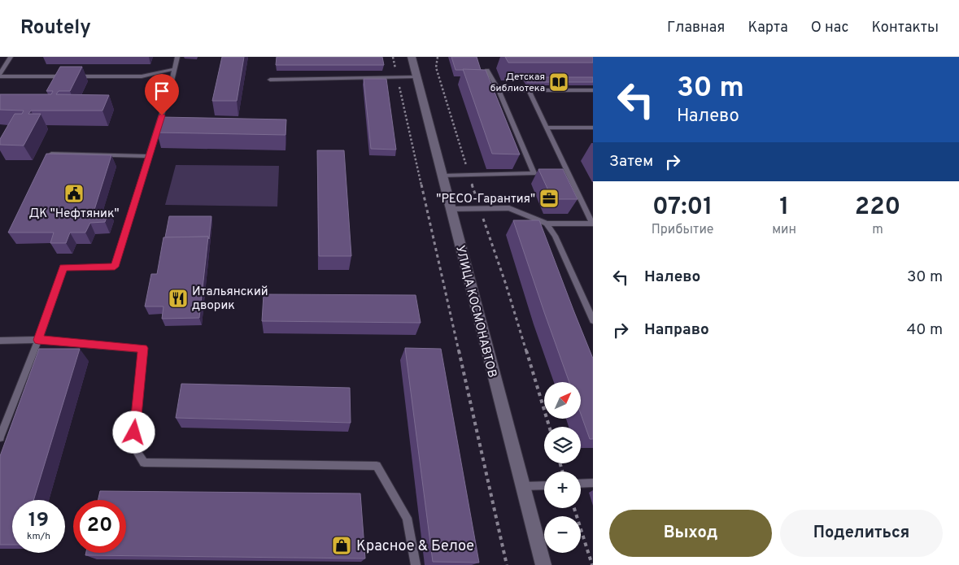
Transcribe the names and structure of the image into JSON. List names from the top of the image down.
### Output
{
  "streets": {
    "street": ["УЛИЦА КОСМОНАВТОВ"]
  },
  "places": {
    "library": ["Детская библиотека"],
    "public building": ["ДК \"Нефтяник\""],
    "office": ["\"РЕСО-Гарантия\""],
    "restaurant": ["Итальянский дворик"],
    "shop": ["Красное & Белое"]
  },
  "north": "top right",
  "page": {
    "header": "Routely",
    "nav": [
      "Главная",
      "Карта",
      "О нас",
      "Контакты"
    ],
    "turn": ["30 m", "Налево"],
    "then": "Затем",
    "eta": [
      "07:01",
      "Прибытие",
      "1",
      "мин",
      "220",
      "m"
    ],
    "list": [
      {
        "name": "Налево",
        "value": "30 m"
      },
      {
        "name": "Направо",
        "value": "40 m"
      }
    ],
    "map_buttons": ["+", "−"],
    "speed": "19 km/h",
    "limit": "20",
    "buttons": ["Выход", "Поделиться"]
  }
}
